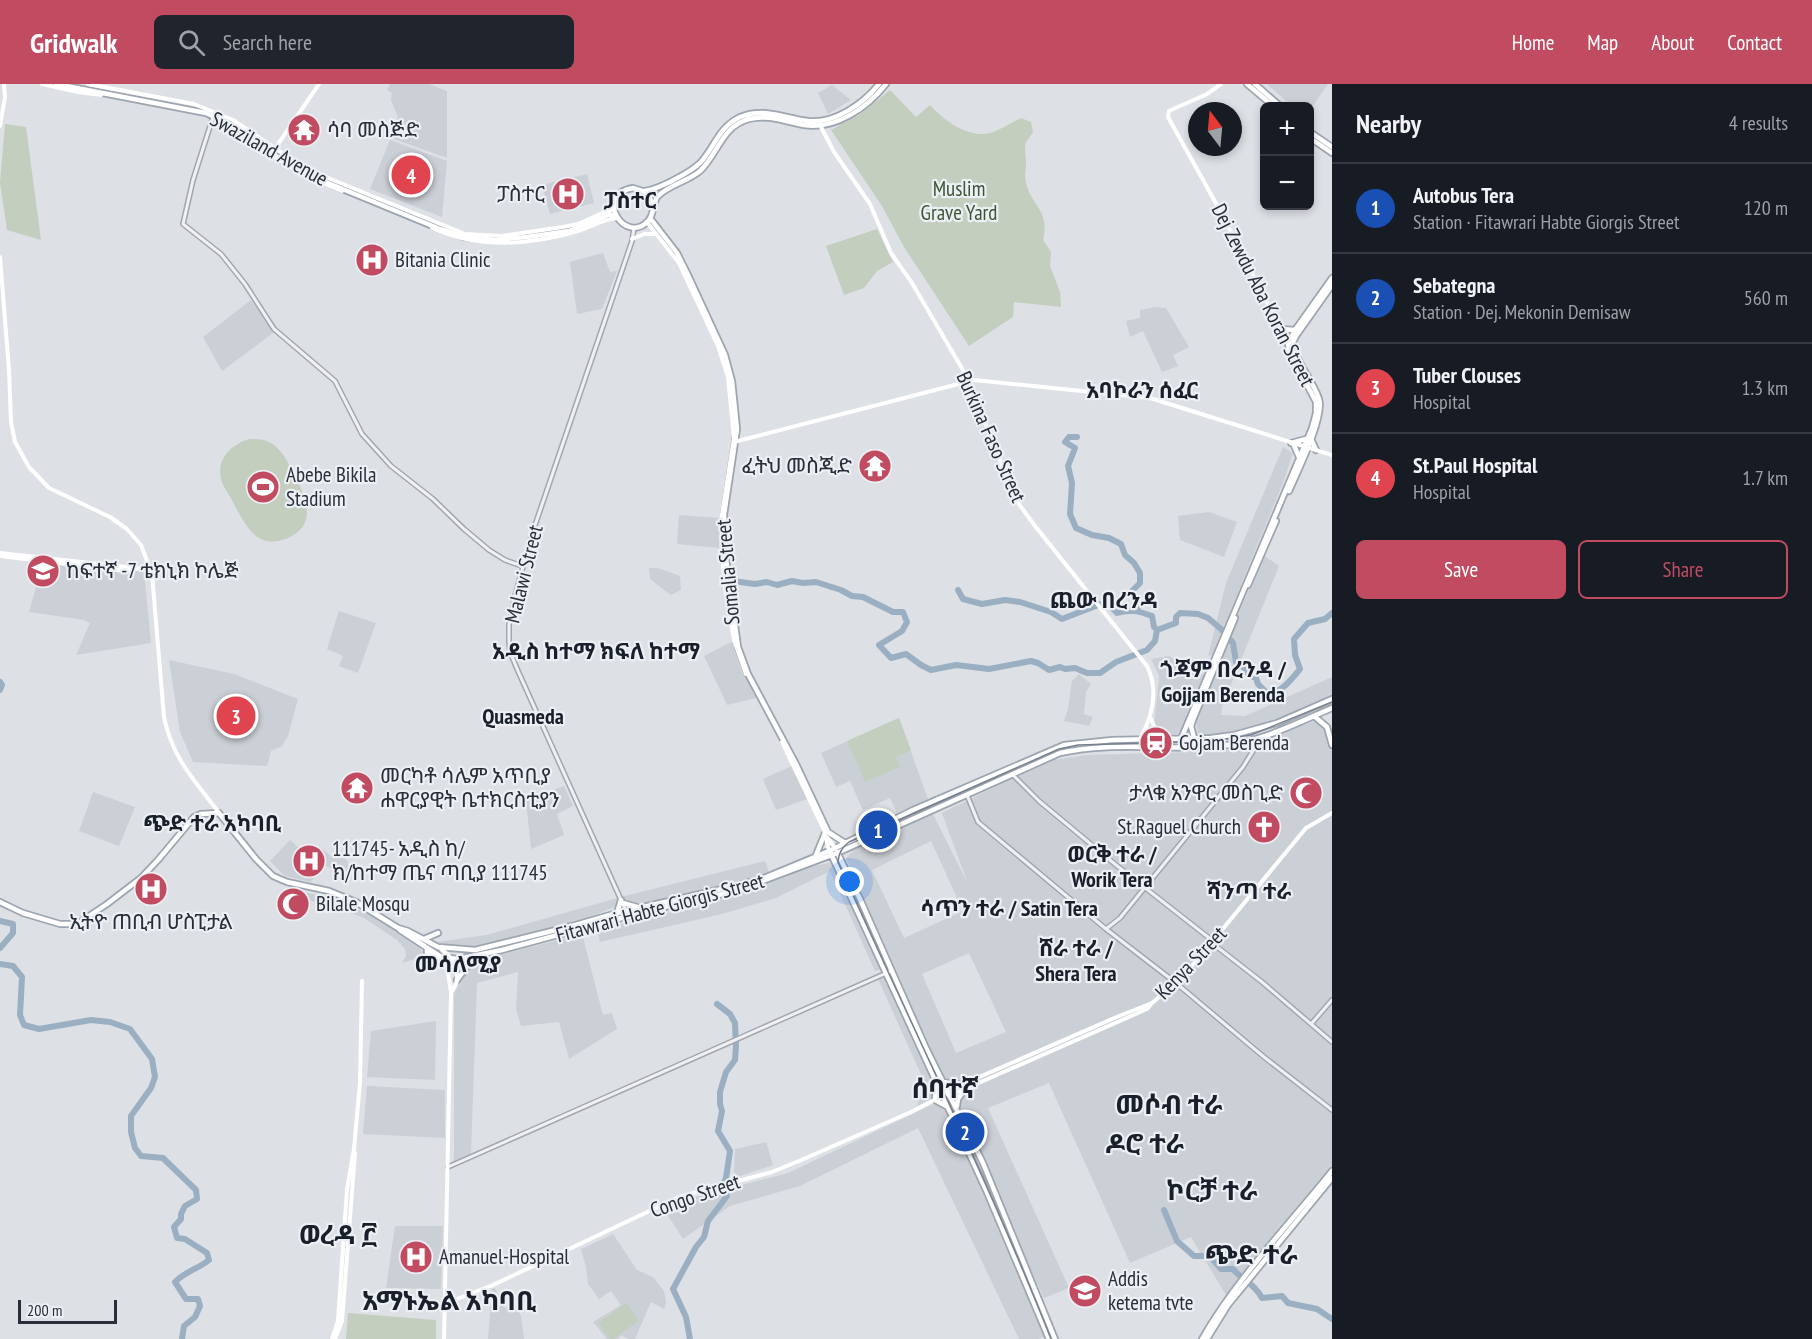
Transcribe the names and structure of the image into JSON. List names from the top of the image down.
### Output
{
  "streets": {
    "main road": [
      "Swaziland Avenue",
      "Dej Zewdu Aba Koran Street",
      "Burkina Faso Street",
      "Somalia Street",
      "Fitawrari Habte Giorgis Street",
      "Kenya Street",
      "Congo Street"
    ],
    "street": ["Malawi Street"]
  },
  "crossings": [
    ["Swaziland Avenue", "Somalia Street"],
    ["Swaziland Avenue", "Malawi Street"],
    ["Somalia Street", "Malawi Street"],
    ["Somalia Street", "Fitawrari Habte Giorgis Street"],
    ["Malawi Street", "Fitawrari Habte Giorgis Street"],
    ["Kenya Street", "Congo Street"]
  ],
  "districts": [
    "ፓስተር",
    "አባኮራን ሰፈር",
    "ጨው በረንዳ",
    "አዲስ ከተማ ክፍለ ከተማ",
    "ጎጃም በረንዳ / Gojjam Berenda",
    "Quasmeda",
    "ጭድ ተራ አካባቢ",
    "ወርቅ ተራ / Worik Tera",
    "ሻንጣ ተራ",
    "ሳጥን ተራ / Satin Tera",
    "ሸራ ተራ / Shera Tera",
    "መሳለሚያ",
    "ሰባተኛ",
    "መሶብ ተራ",
    "ዶሮ ተራ",
    "ኮርቻ ተራ",
    "ወረዳ ፫",
    "ጭድ ተራ",
    "አማኑኤል አካባቢ"
  ],
  "parks": ["Muslim Grave Yard"],
  "places": {
    "temple": ["ሳባ መስጅድ", "ፈትህ መስጂድ", "መርካቶ ሳሌም አጥቢያ ሐዋርያዊት ቤተክርስቲያን"],
    "hospital": [
      "ፓስተር",
      "Bitania Clinic",
      "111745- አዲስ ከ/ ክ/ከተማ ጤና ጣቢያ 111745",
      "ኢትዮ ጠቢብ ሆስፒታል",
      "Amanuel-Hospital"
    ],
    "sports": ["Abebe Bikila Stadium"],
    "school or university": ["ከፍተኛ -7 ቴክኒክ ኮሌጅ", "Addis ketema tvte"],
    "station": ["Gojam Berenda"],
    "mosque": ["ታላቁ አንዋር መስጊድ", "Bilale Mosqu"],
    "church": ["St.Raguel Church"]
  },
  "scale_bar": "200 m",
  "north": "top",
  "page": {
    "header": "Gridwalk",
    "search": "Search here",
    "nav": [
      "Home",
      "Map",
      "About",
      "Contact"
    ],
    "heading": ["Nearby", "4 results"],
    "map_buttons": ["+", "−"],
    "pins": [
      "4",
      "3",
      "1",
      "2"
    ],
    "list": [
      {
        "mark": "1",
        "name": "Autobus Tera",
        "note": "Station · Fitawrari Habte Giorgis Street",
        "value": "120 m"
      },
      {
        "mark": "2",
        "name": "Sebategna",
        "note": "Station · Dej. Mekonin Demisaw",
        "value": "560 m"
      },
      {
        "mark": "3",
        "name": "Tuber Clouses",
        "note": "Hospital",
        "value": "1.3 km"
      },
      {
        "mark": "4",
        "name": "St.Paul Hospital",
        "note": "Hospital",
        "value": "1.7 km"
      }
    ],
    "buttons": ["Save", "Share"],
    "scale": "200 m"
  }
}
